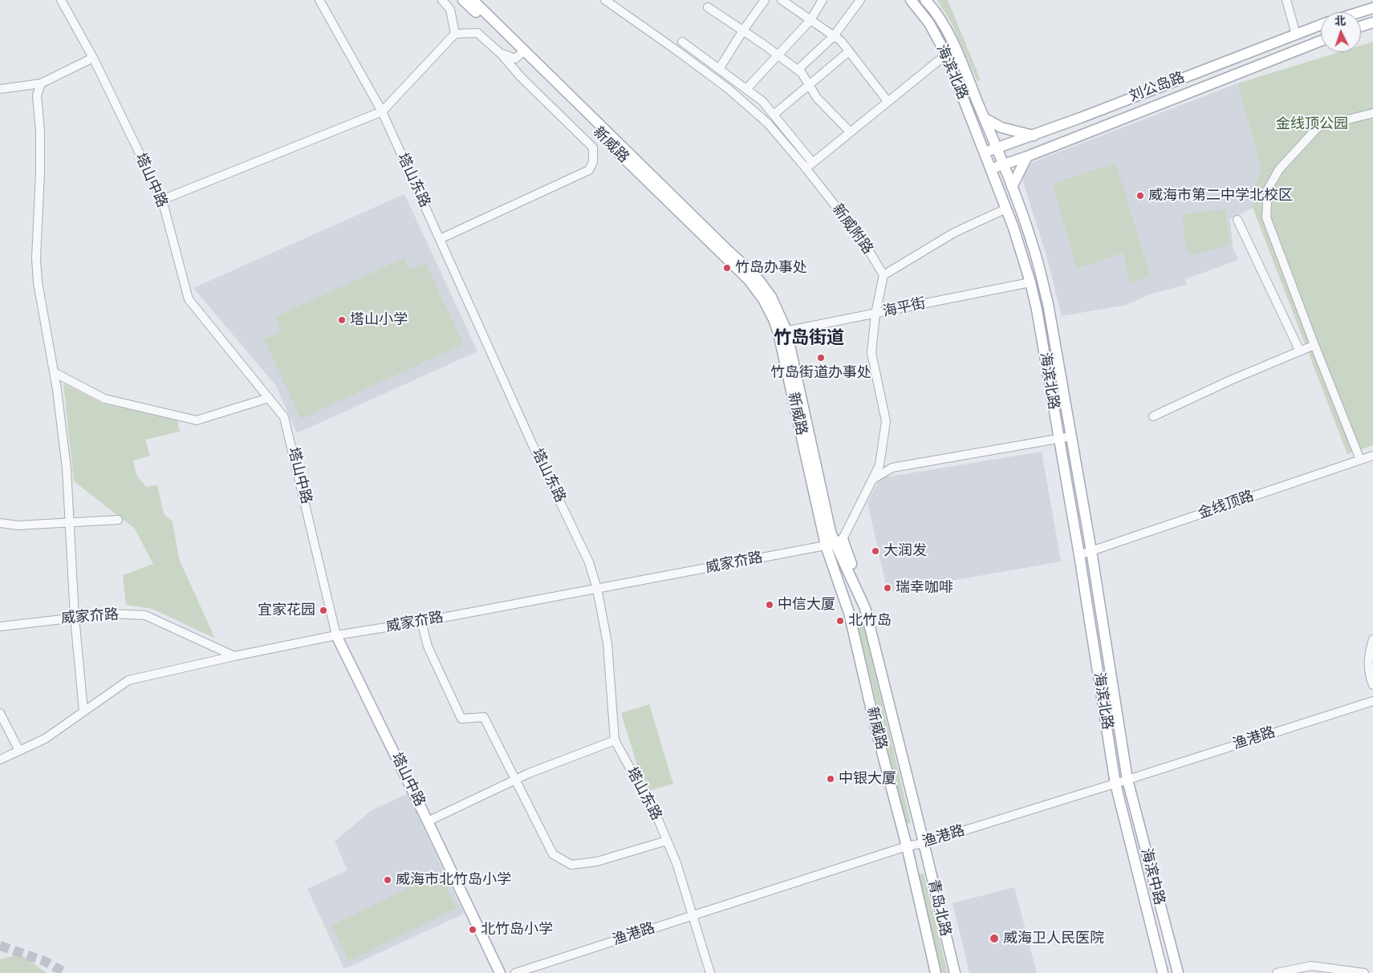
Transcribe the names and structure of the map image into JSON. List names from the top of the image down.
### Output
{
  "streets": {
    "main road": [
      "海滨北路",
      "刘公岛路",
      "新威路",
      "塔山中路",
      "海滨中路",
      "青岛北路"
    ],
    "street": [
      "塔山东路",
      "新威附路",
      "海平街",
      "金线顶路",
      "威家夼路",
      "渔港路"
    ]
  },
  "crossings": [
    ["海滨北路", "刘公岛路"],
    ["海滨北路", "海平街"],
    ["海滨北路", "金线顶路"],
    ["海滨北路", "渔港路"],
    ["海滨北路", "海滨中路"],
    ["新威路", "海平街"],
    ["新威路", "威家夼路"],
    ["新威路", "渔港路"],
    ["新威路", "青岛北路"],
    ["塔山中路", "威家夼路"],
    ["塔山东路", "威家夼路"],
    ["塔山东路", "渔港路"],
    ["渔港路", "海滨中路"],
    ["渔港路", "青岛北路"]
  ],
  "districts": ["竹岛街道"],
  "parks": ["金线顶公园"],
  "places": [
    "威海市第二中学北校区",
    "竹岛办事处",
    "塔山小学",
    "竹岛街道办事处",
    "大润发",
    "瑞幸咖啡",
    "中信大厦",
    "宜家花园",
    "北竹岛",
    "中银大厦",
    "威海市北竹岛小学",
    "北竹岛小学",
    "威海卫人民医院"
  ],
  "north": "top"
}
